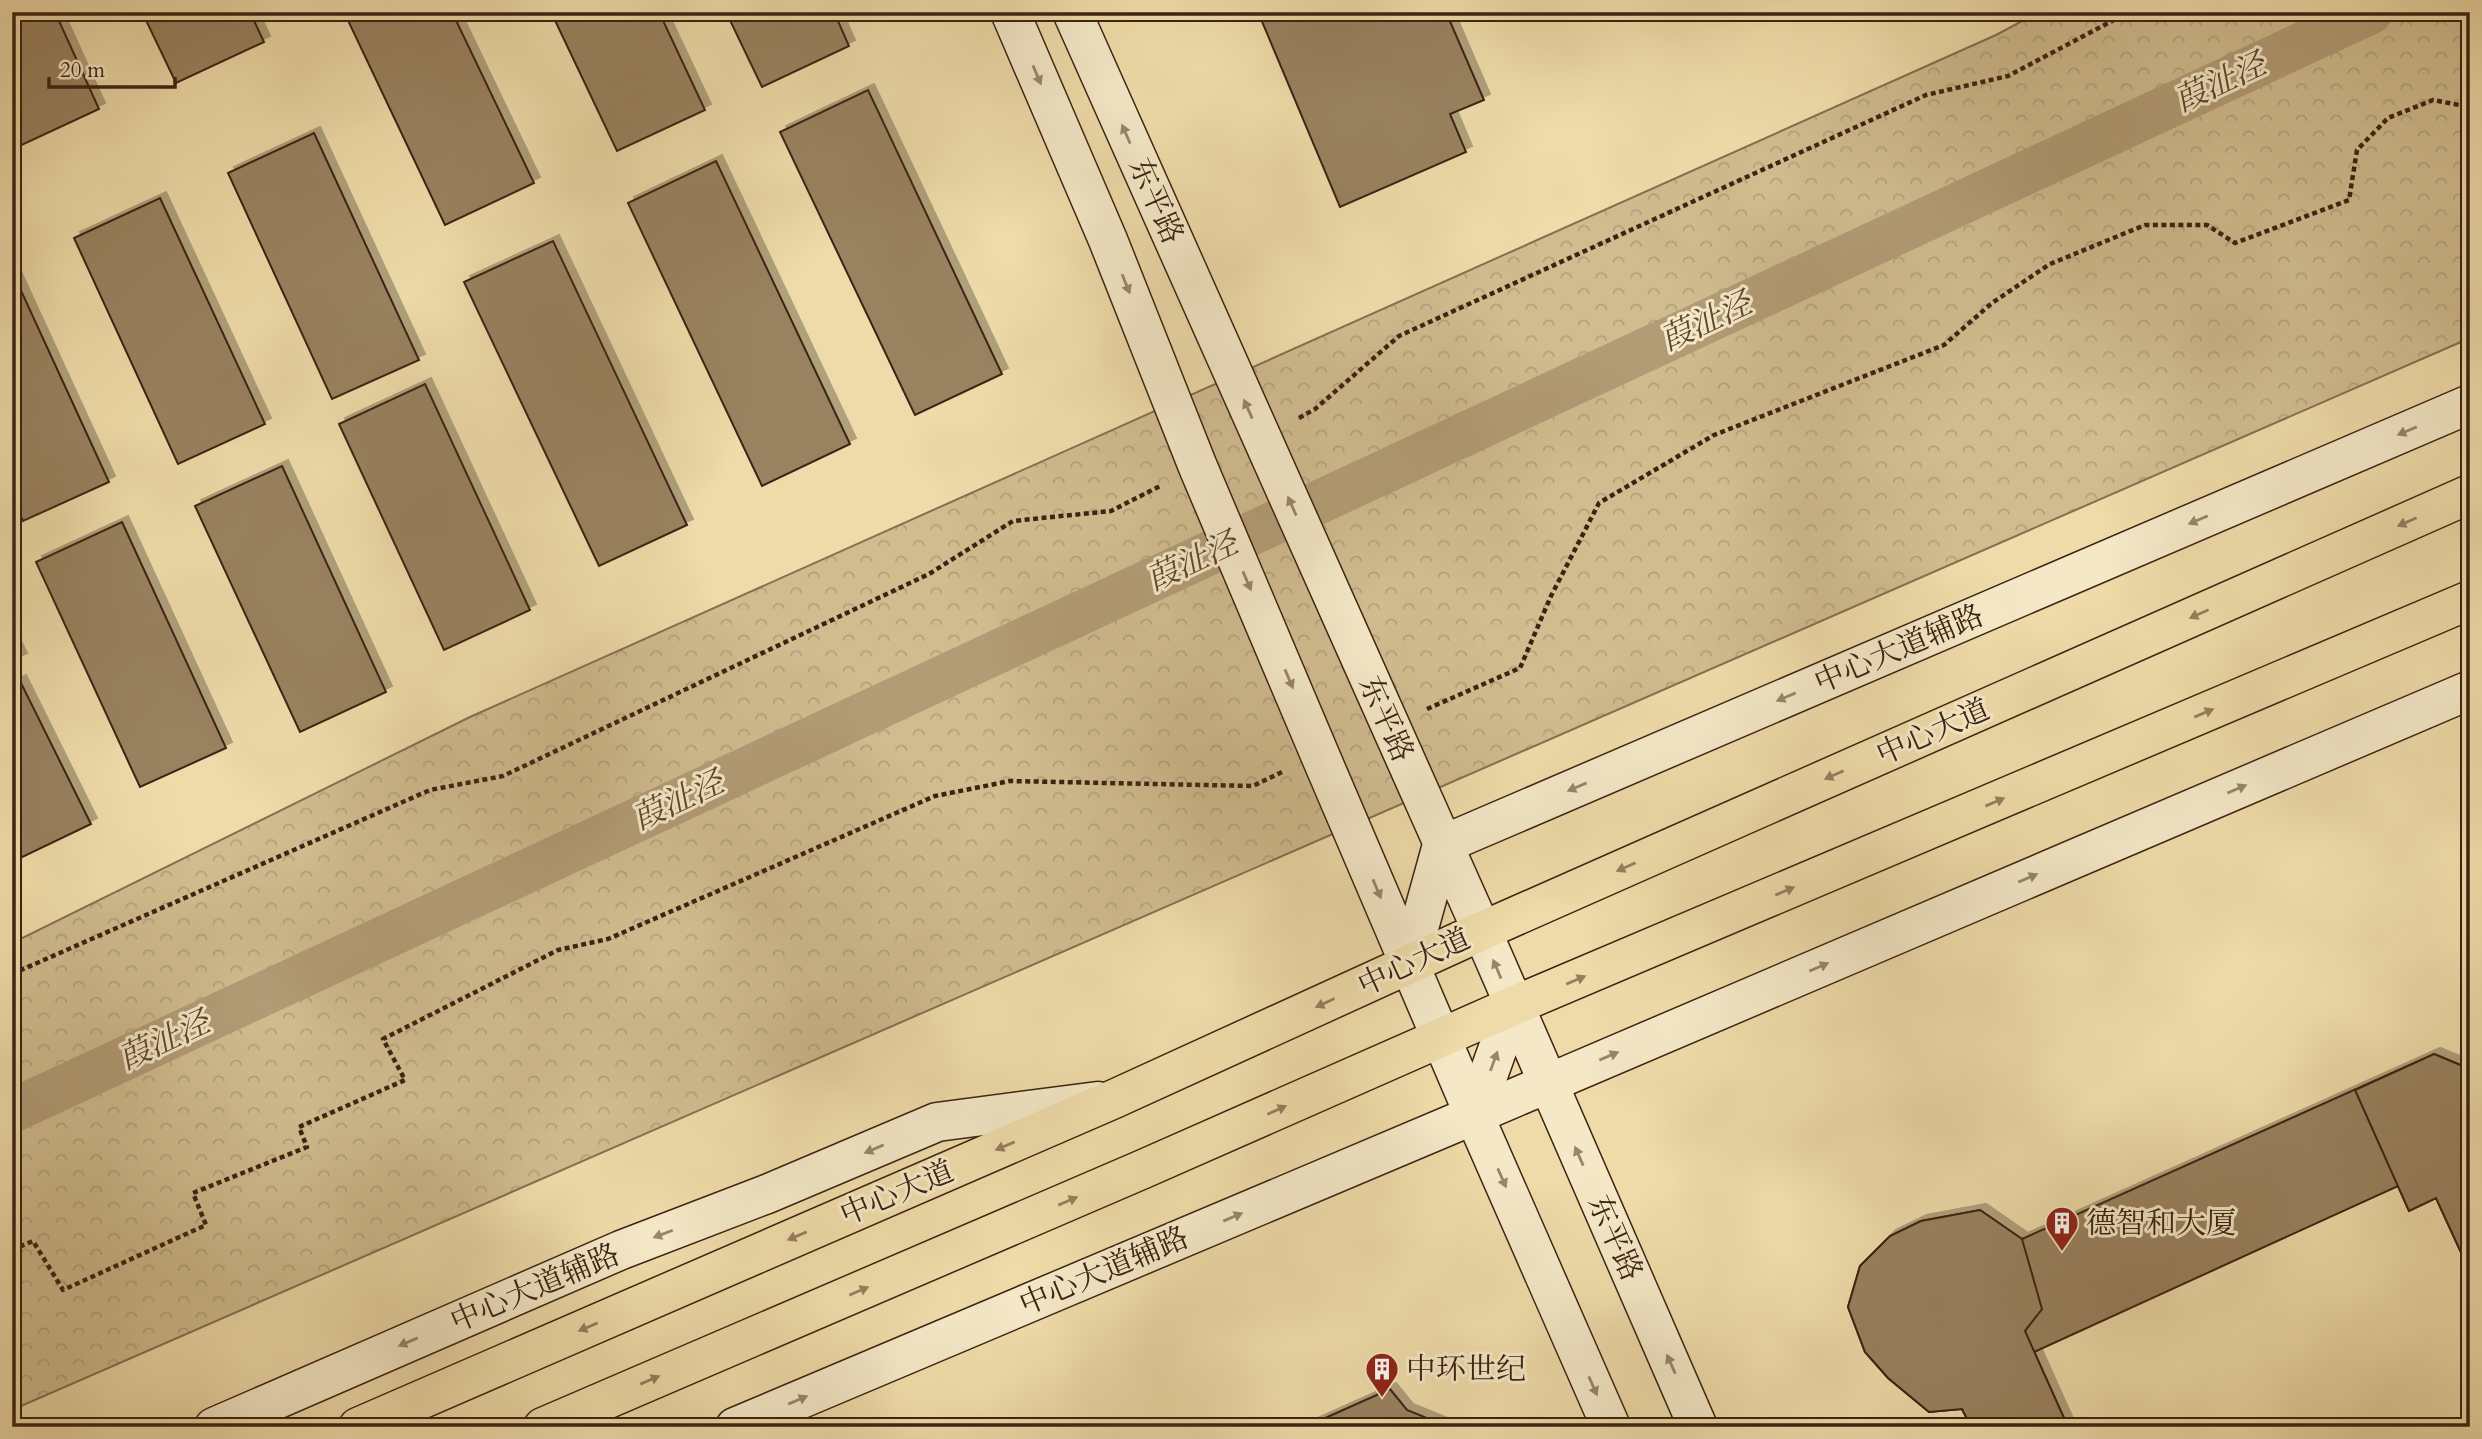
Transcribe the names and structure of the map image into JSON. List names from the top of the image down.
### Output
{
  "streets": {
    "main road": ["东平路", "中心大道辅路", "中心大道"]
  },
  "crossings": [
    ["东平路", "中心大道辅路"],
    ["东平路", "中心大道"],
    ["中心大道辅路", "中心大道"]
  ],
  "water": ["葭沚泾"],
  "places": {
    "building": ["德智和大厦", "中环世纪"]
  },
  "scale_bar": "20 m"
}
